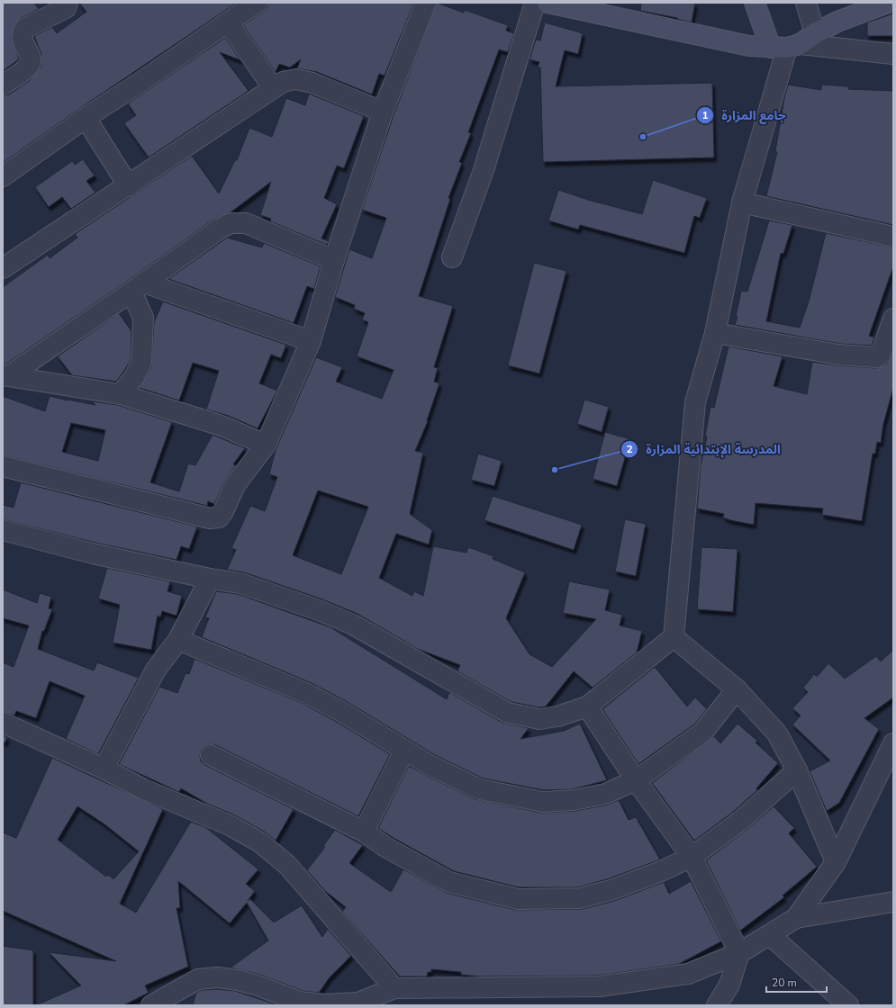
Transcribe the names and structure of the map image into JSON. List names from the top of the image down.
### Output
{
  "places": ["جامع المزارة", "المدرسة الإبتدائية المزارة"],
  "scale_bar": "20 m"
}
